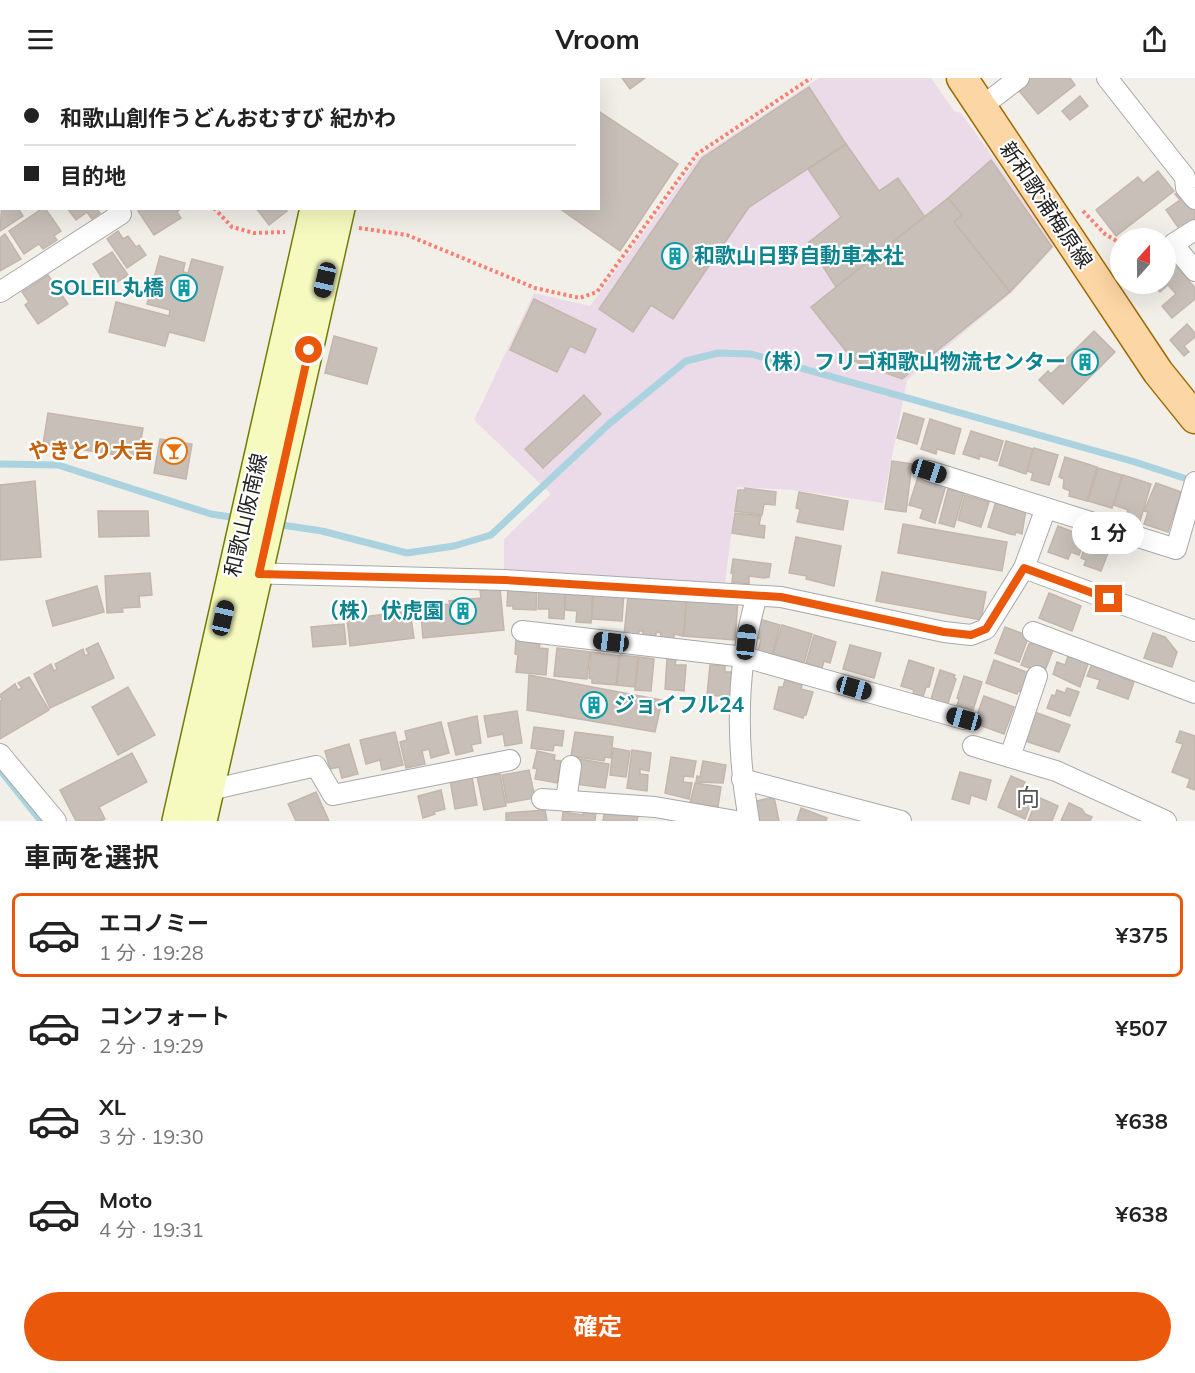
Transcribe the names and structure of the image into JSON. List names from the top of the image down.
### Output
{
  "streets": {
    "main road": ["新和歌浦梅原線", "和歌山阪南線"]
  },
  "districts": ["向"],
  "places": {
    "building": [
      "和歌山日野自動車本社",
      "SOLEIL丸橋",
      "（株）フリゴ和歌山物流センター",
      "（株）伏虎園",
      "ジョイフル24"
    ],
    "bar": ["やきとり大吉"]
  },
  "north": "top",
  "page": {
    "header": "Vroom",
    "banner": ["和歌山創作うどんおむすび 紀かわ", "目的地"],
    "bubble": "1 分",
    "heading": "車両を選択",
    "list": [
      {
        "name": "エコノミー",
        "note": "1 分 · 19:28",
        "value": "¥375"
      },
      {
        "name": "コンフォート",
        "note": "2 分 · 19:29",
        "value": "¥507"
      },
      {
        "name": "XL",
        "note": "3 分 · 19:30",
        "value": "¥638"
      },
      {
        "name": "Moto",
        "note": "4 分 · 19:31",
        "value": "¥638"
      }
    ],
    "buttons": "確定"
  }
}
